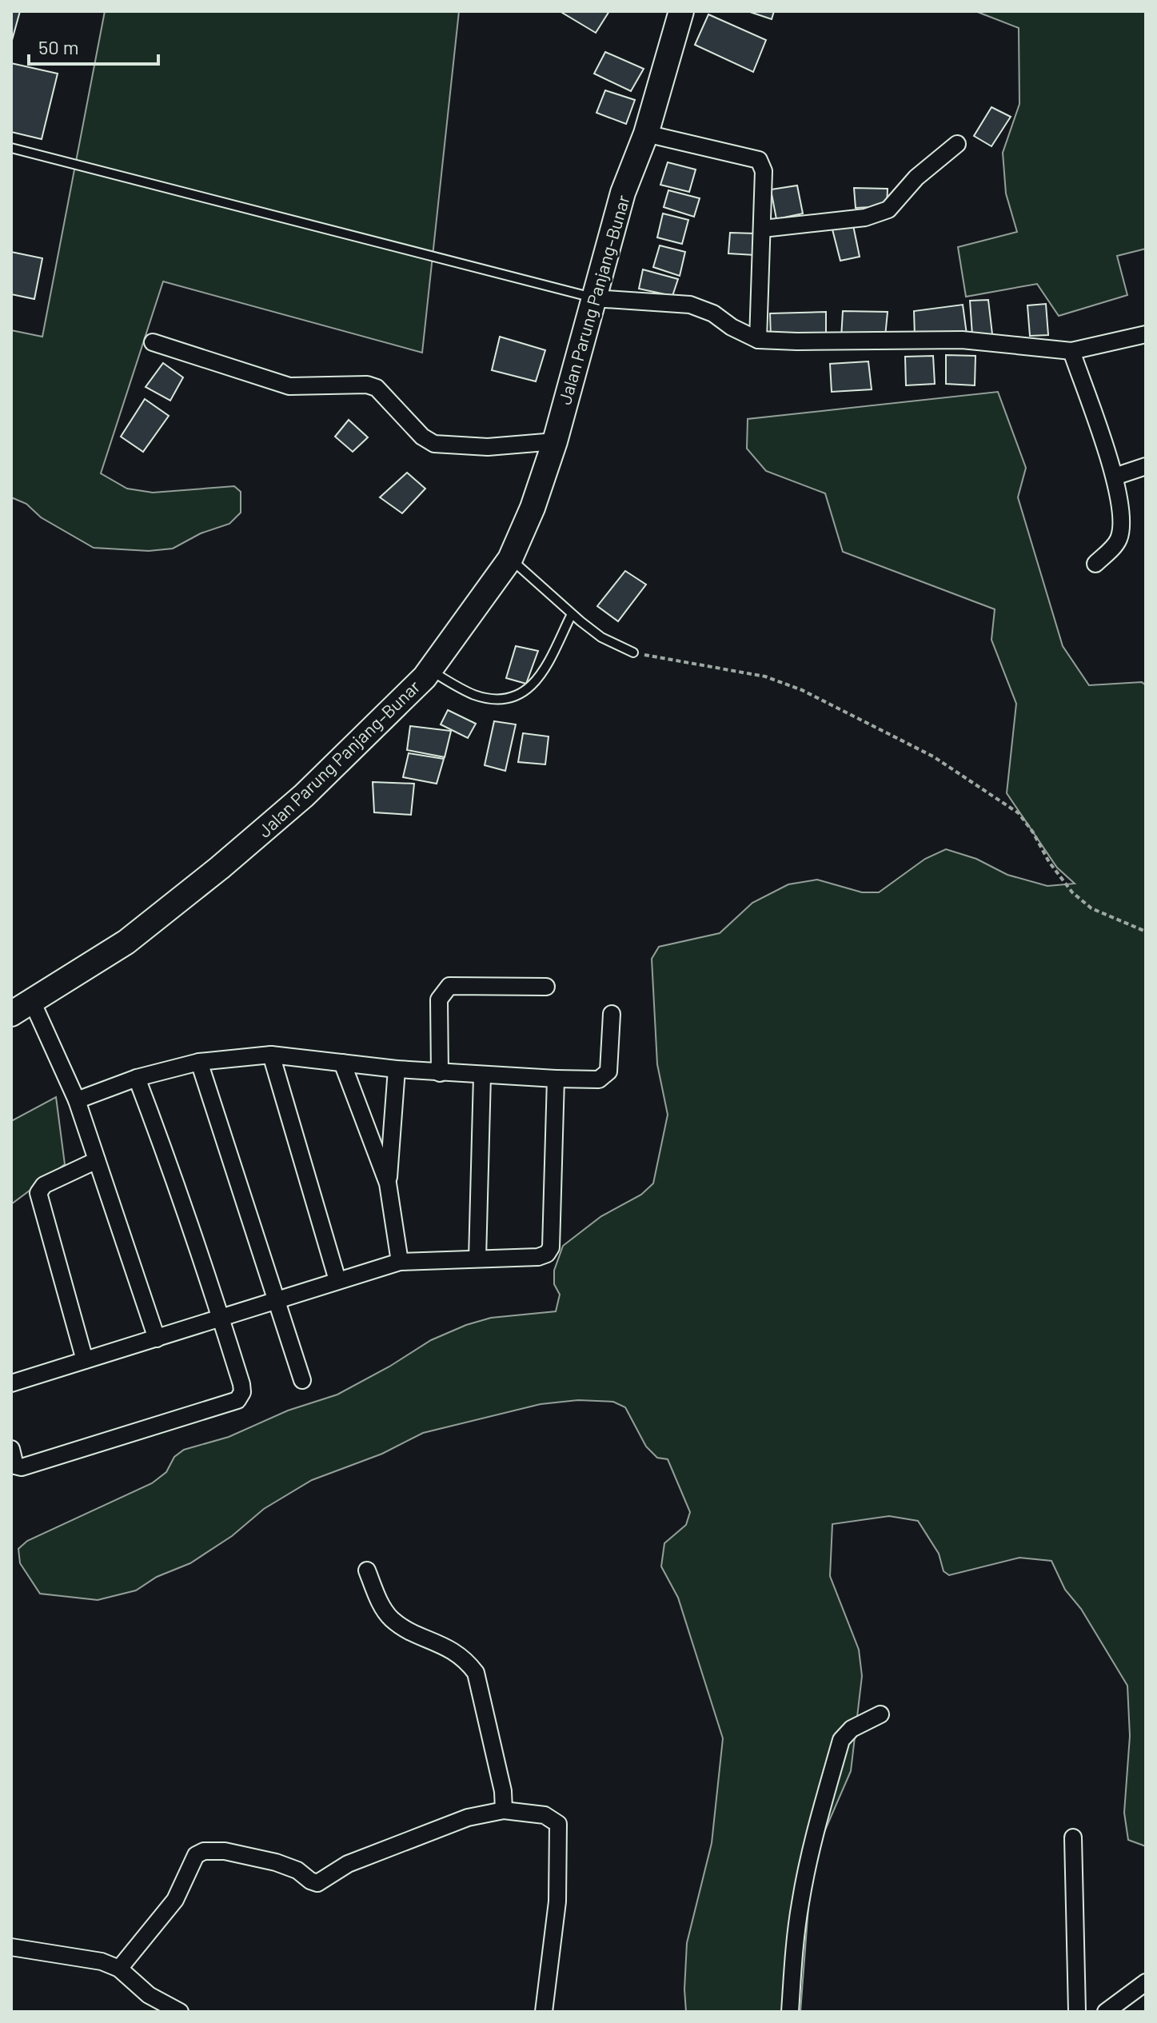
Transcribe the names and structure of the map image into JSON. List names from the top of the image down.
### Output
{
  "streets": {
    "main road": ["Jalan Parung Panjang–Bunar"]
  },
  "scale_bar": "50 m"
}
